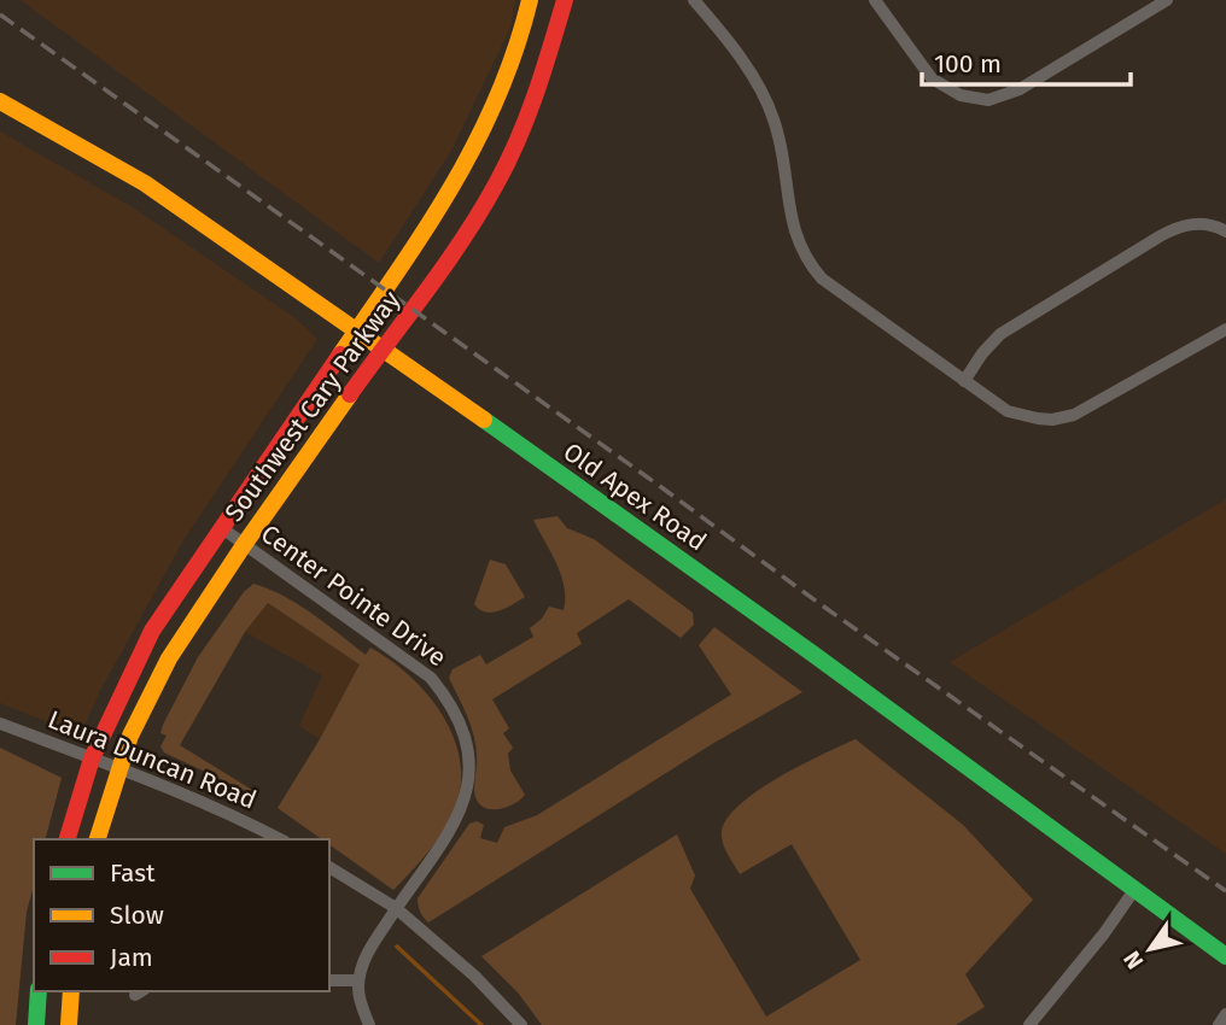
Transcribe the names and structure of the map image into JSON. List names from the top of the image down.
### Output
{
  "streets": {
    "main road": ["Southwest Cary Parkway", "Old Apex Road"],
    "street": ["Center Pointe Drive", "Laura Duncan Road"]
  },
  "crossings": [
    ["Southwest Cary Parkway", "Old Apex Road"],
    ["Southwest Cary Parkway", "Center Pointe Drive"],
    ["Southwest Cary Parkway", "Laura Duncan Road"]
  ],
  "legend": ["Fast", "Slow", "Jam"],
  "scale_bar": "100 m",
  "north": "bottom left"
}
